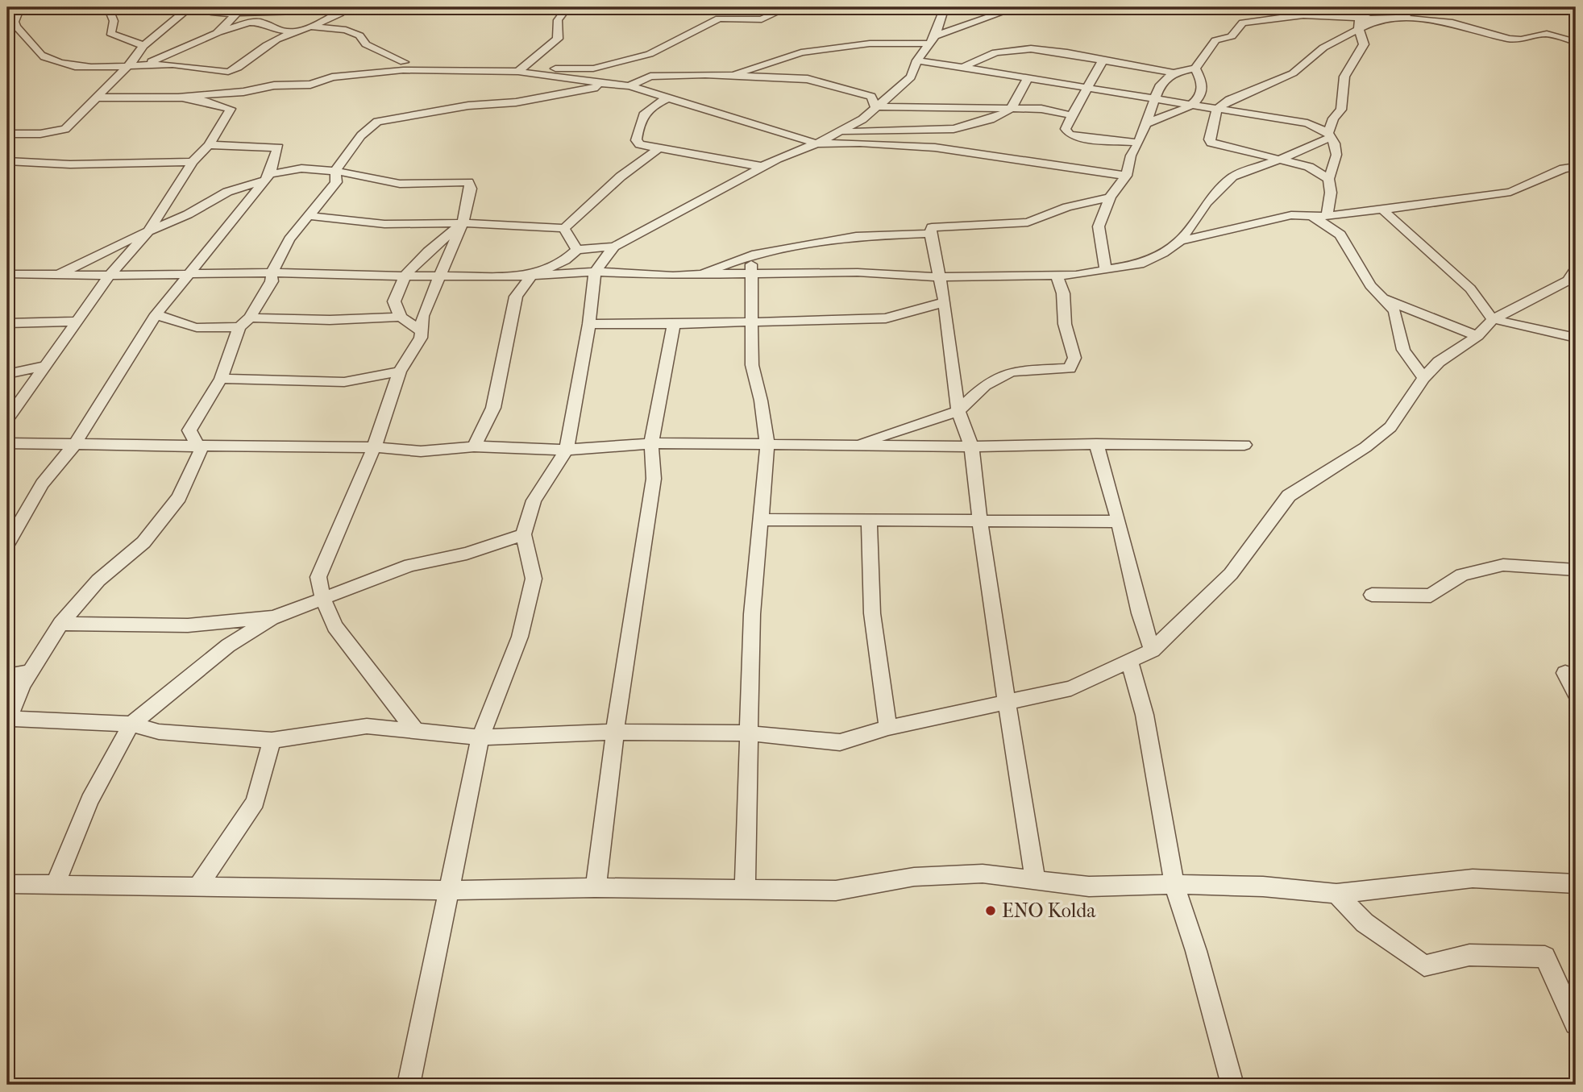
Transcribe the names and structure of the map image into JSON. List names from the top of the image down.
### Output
{
  "places": ["ENO Kolda"]
}
